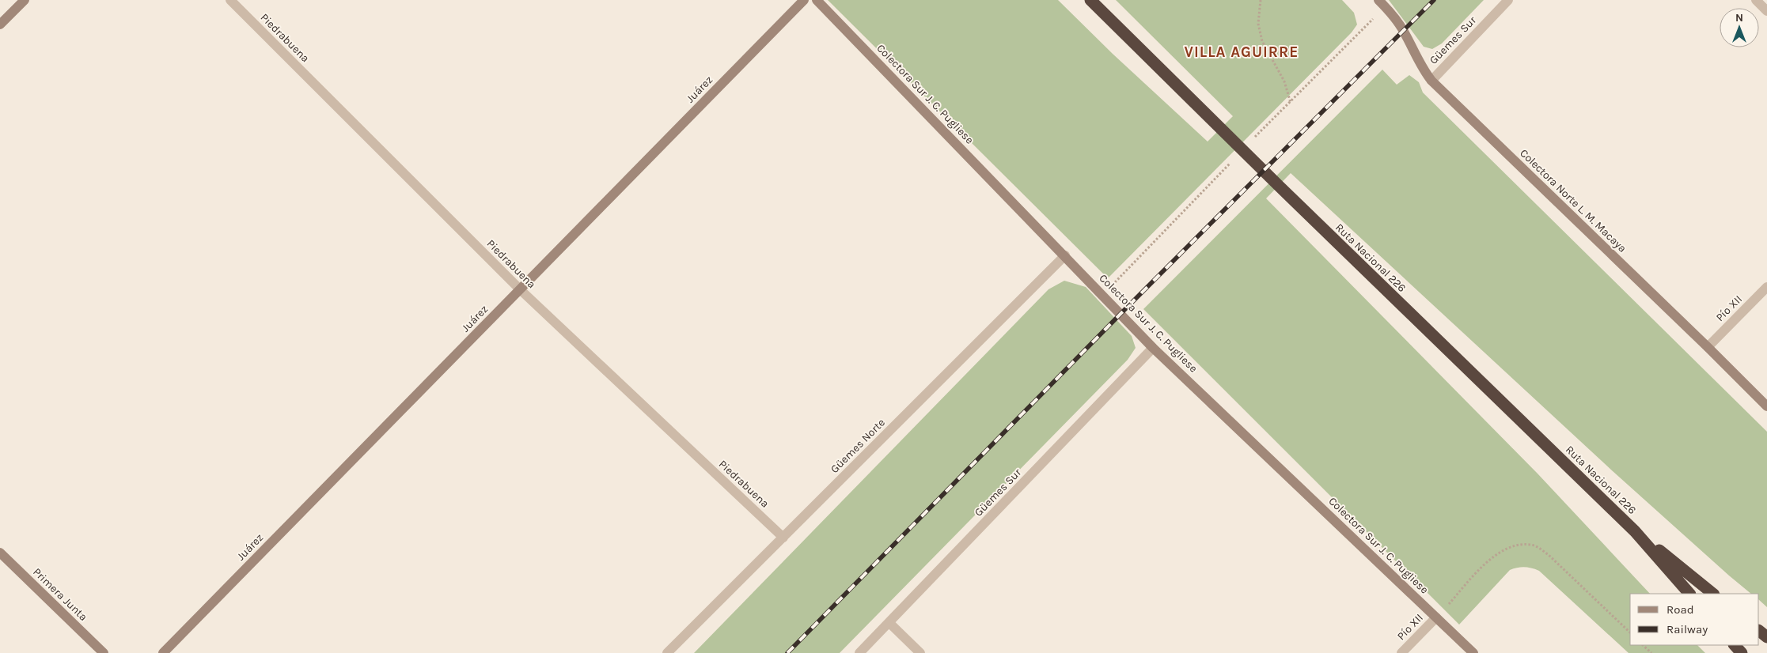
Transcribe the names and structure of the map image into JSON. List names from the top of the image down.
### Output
{
  "streets": {
    "highway": ["Ruta Nacional 226"],
    "main road": [
      "Juárez",
      "Colectora Sur J. C. Pugliese",
      "Colectora Norte L. M. Macaya",
      "Primera Junta"
    ],
    "street": [
      "Piedrabuena",
      "Güemes Sur",
      "Pío XII",
      "Güemes Norte"
    ]
  },
  "crossings": [
    ["Piedrabuena", "Juárez"],
    ["Piedrabuena", "Güemes Norte"],
    ["Güemes Sur", "Colectora Sur J. C. Pugliese"],
    ["Güemes Sur", "Colectora Norte L. M. Macaya"],
    ["Colectora Sur J. C. Pugliese", "Pío XII"],
    ["Colectora Sur J. C. Pugliese", "Güemes Norte"],
    ["Colectora Norte L. M. Macaya", "Pío XII"]
  ],
  "districts": ["VILLA AGUIRRE"],
  "legend": ["Road", "Railway"],
  "north": "top"
}
